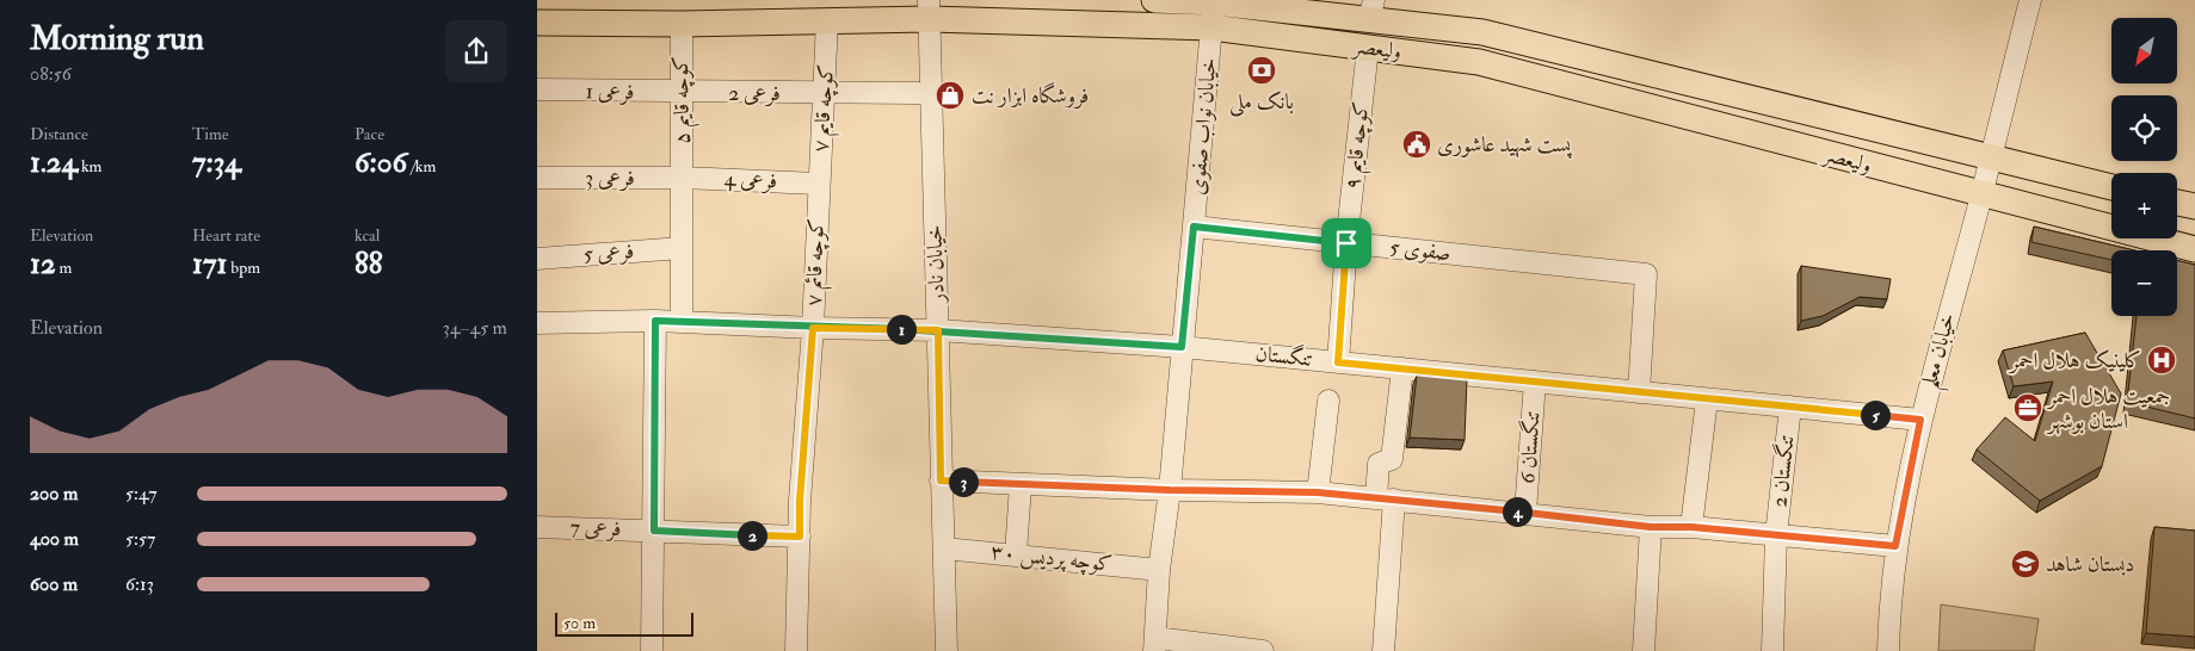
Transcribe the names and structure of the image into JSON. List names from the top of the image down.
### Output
{
  "streets": {
    "main road": ["ولیعصر"],
    "street": [
      "فرعی 1",
      "فرعی 2",
      "کوچه قایم ۵",
      "کوچه قایم ۷",
      "خیابان نواب صفوی",
      "کوچه قایم ۹",
      "فرعی 3",
      "فرعی 4",
      "صفوی 5",
      "فرعی 5",
      "کوچه قائم ۷",
      "خیابان نادر",
      "خیابان معلم",
      "تنگستان",
      "تنگستان 6",
      "تنگستان 2",
      "فرعی 7",
      "کوچه پردیس ۳۰"
    ]
  },
  "crossings": [
    ["ولیعصر", "کوچه قایم ۵"],
    ["ولیعصر", "کوچه قایم ۷"],
    ["ولیعصر", "خیابان نواب صفوی"],
    ["ولیعصر", "کوچه قایم ۹"],
    ["ولیعصر", "خیابان نادر"],
    ["ولیعصر", "خیابان معلم"],
    ["فرعی 1", "فرعی 2"],
    ["فرعی 1", "کوچه قایم ۵"],
    ["فرعی 2", "کوچه قایم ۵"],
    ["فرعی 2", "کوچه قایم ۷"],
    ["کوچه قایم ۵", "فرعی 3"],
    ["کوچه قایم ۵", "فرعی 4"],
    ["کوچه قایم ۵", "فرعی 5"],
    ["کوچه قایم ۷", "فرعی 4"],
    ["کوچه قایم ۷", "کوچه قائم ۷"],
    ["خیابان نواب صفوی", "صفوی 5"],
    ["خیابان نواب صفوی", "تنگستان"],
    ["خیابان نواب صفوی", "کوچه پردیس ۳۰"],
    ["کوچه قایم ۹", "صفوی 5"],
    ["کوچه قایم ۹", "تنگستان"],
    ["فرعی 3", "فرعی 4"],
    ["فرعی 4", "کوچه قائم ۷"],
    ["صفوی 5", "تنگستان"],
    ["خیابان نادر", "کوچه پردیس ۳۰"],
    ["خیابان معلم", "تنگستان"],
    ["تنگستان", "تنگستان 6"],
    ["تنگستان", "تنگستان 2"]
  ],
  "places": {
    "bank": ["بانک ملی"],
    "shop": ["فروشگاه ابزار نت"],
    "public building": ["پست شهید عاشوری"],
    "hospital": ["کلینیک هلال احمر"],
    "office": ["جمعیت هلال احمر استان بوشهر"],
    "school or university": ["دبستان شاهد"]
  },
  "scale_bar": "50 m",
  "north": "bottom left",
  "page": {
    "heading": ["Morning run", "08:56"],
    "map_buttons": ["+", "−"],
    "stats": [
      ["Distance", "1.24 km"],
      ["Time", "7:34"],
      ["Pace", "6:06 /km"],
      ["Elevation", "12 m"],
      ["Heart rate", "171 bpm"],
      ["kcal", "88"]
    ],
    "chart": ["Elevation", "34–45 m"],
    "pins": [
      "1",
      "5",
      "3",
      "4",
      "2"
    ],
    "list": [
      {
        "name": "200 m",
        "note": "5:47"
      },
      {
        "name": "400 m",
        "note": "5:57"
      },
      {
        "name": "600 m",
        "note": "6:13"
      }
    ],
    "scale": "50 m"
  }
}
